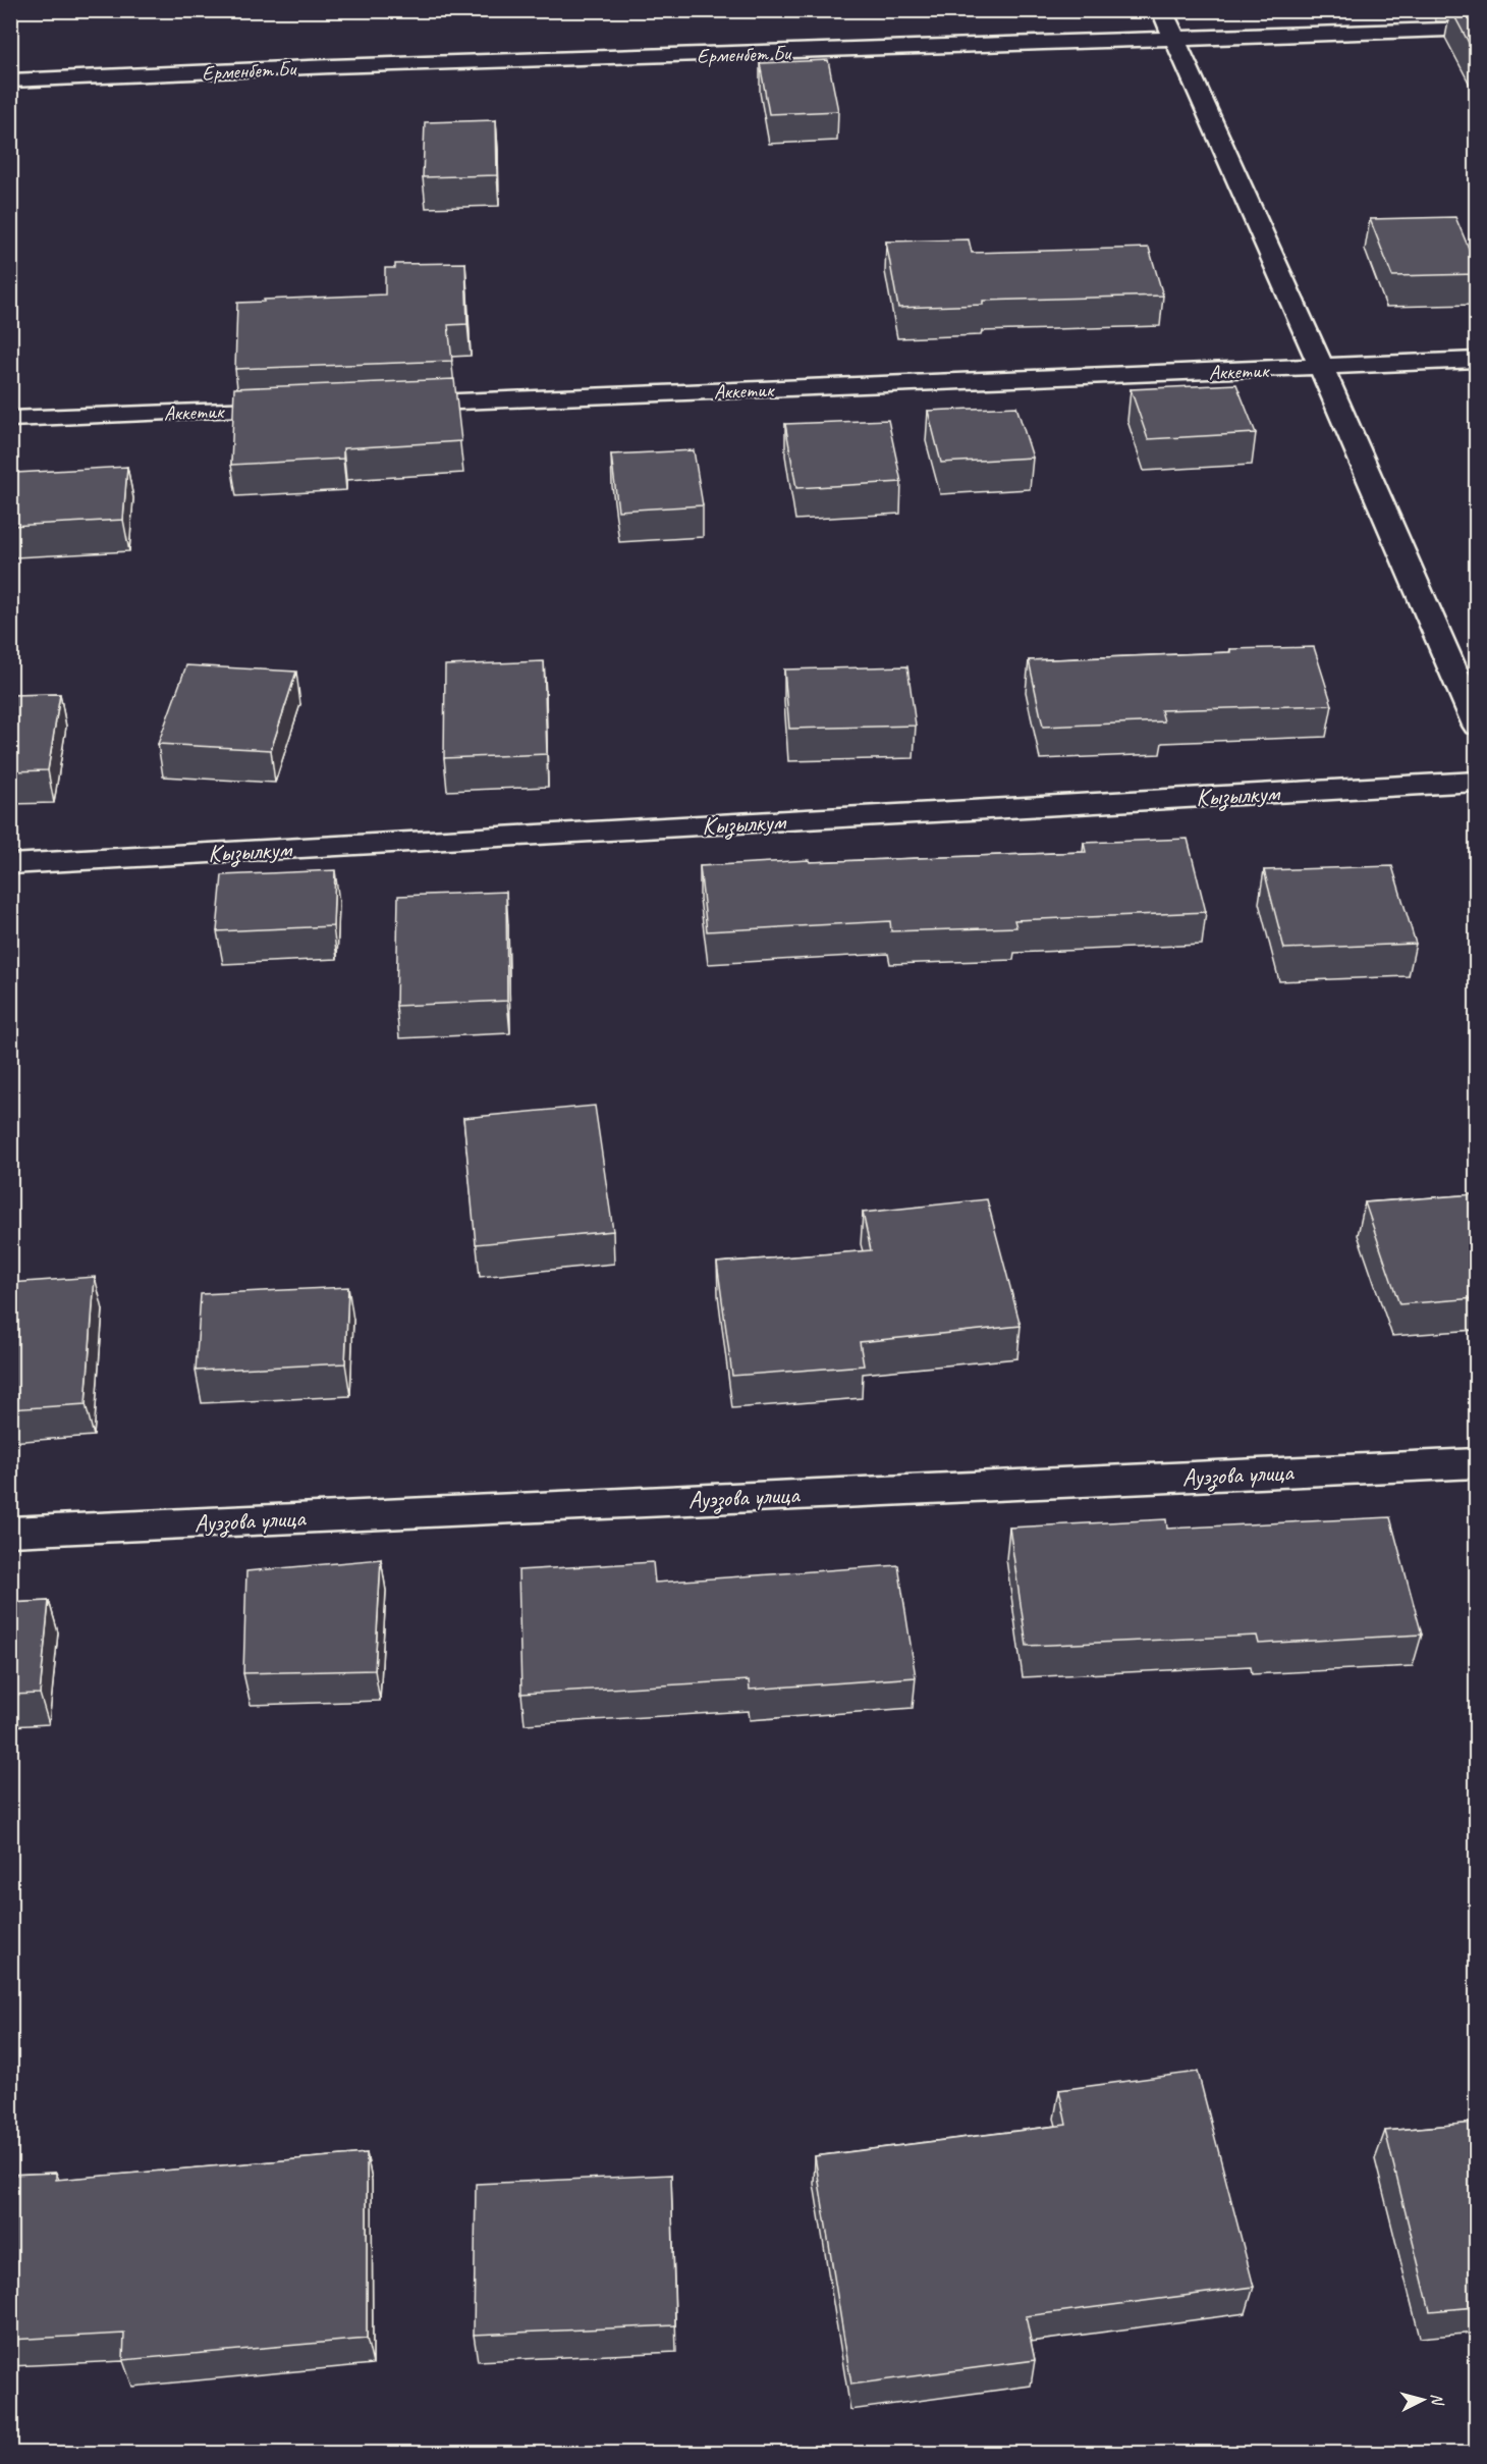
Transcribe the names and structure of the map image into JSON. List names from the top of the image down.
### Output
{
  "streets": {
    "street": [
      "Ерменбет Би",
      "Аккетик",
      "Кызылкум",
      "Ауэзова улица"
    ]
  },
  "north": "right"
}
